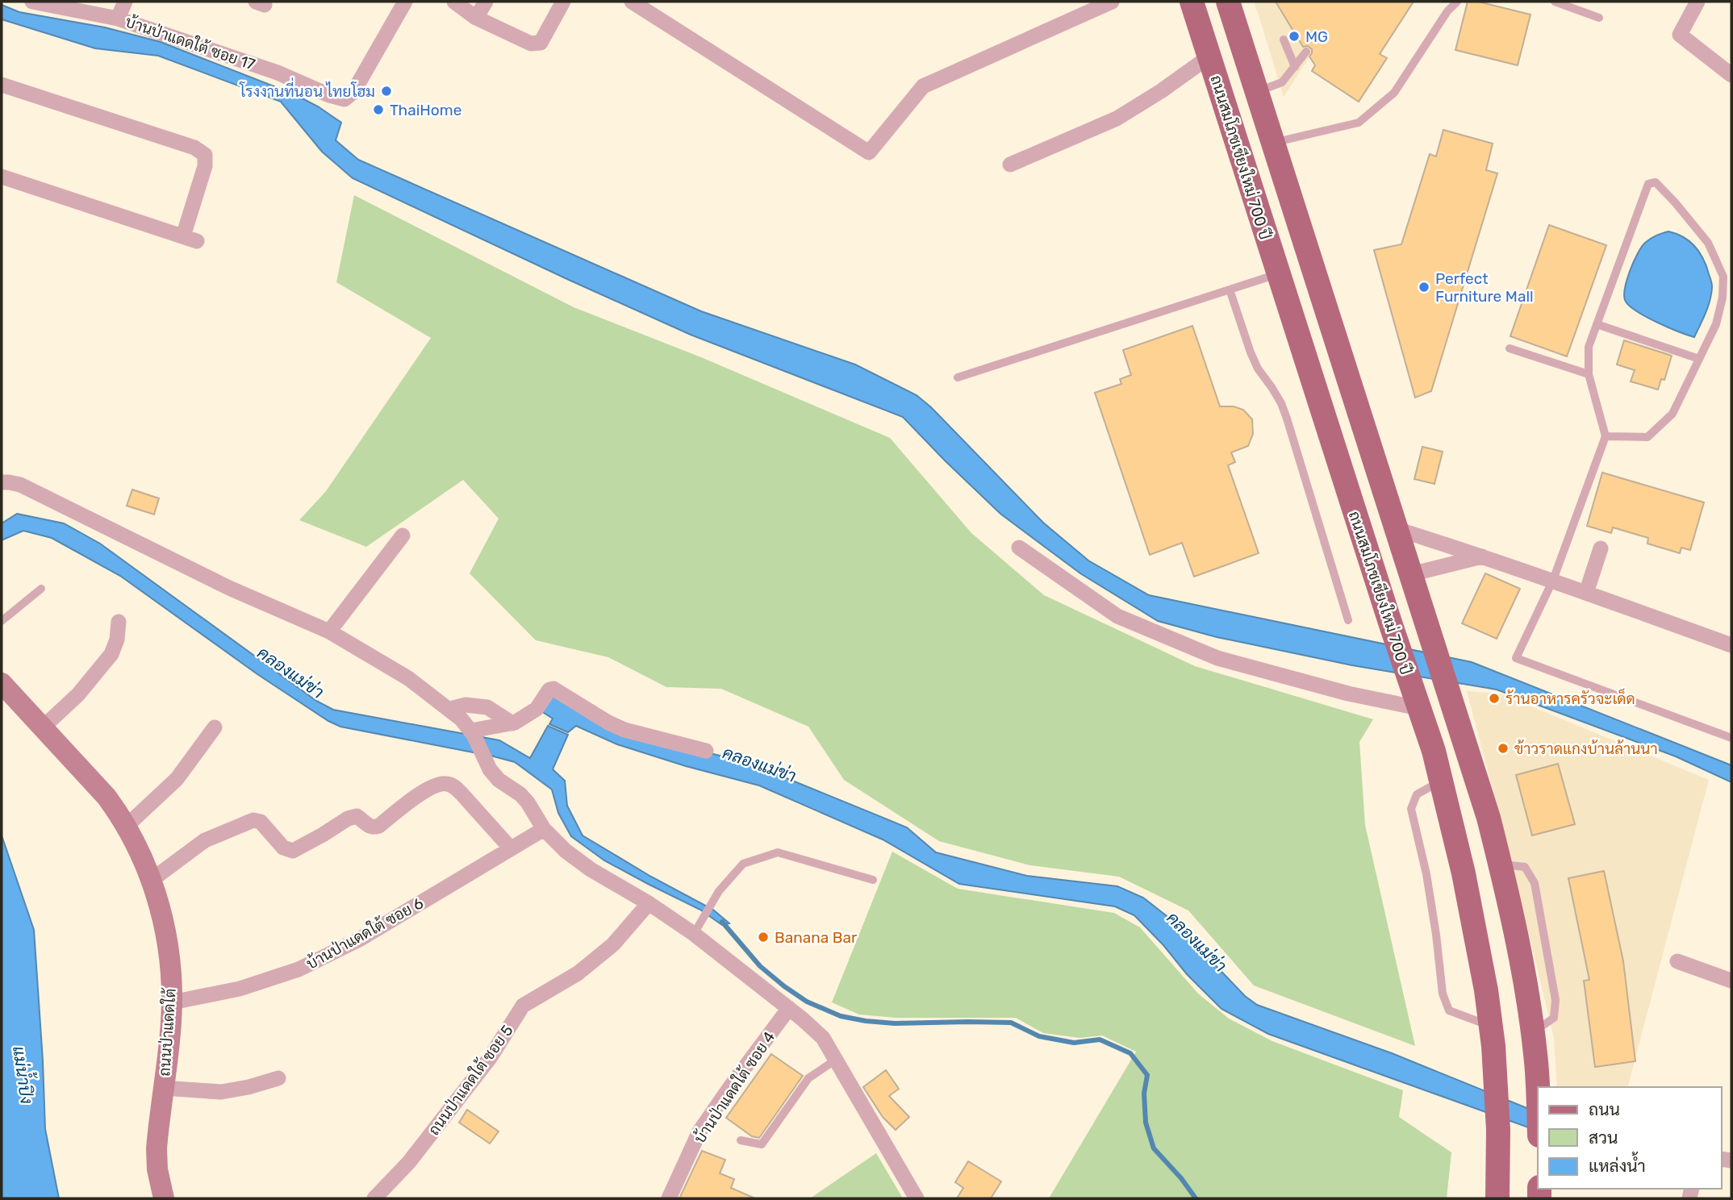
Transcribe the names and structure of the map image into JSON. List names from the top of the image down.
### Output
{
  "streets": {
    "main road": ["ถนนสมโภชเชียงใหม่ 700 ปี"],
    "street": [
      "บ้านป่าแดดใต้ ซอย 17",
      "บ้านป่าแดดใต้ ซอย 6",
      "ถนนป่าแดดใต้",
      "ถนนป่าแดดใต้ ซอย 5",
      "บ้านป่าแดดใต้ ซอย 4"
    ]
  },
  "crossings": [
    ["บ้านป่าแดดใต้ ซอย 6", "ถนนป่าแดดใต้"]
  ],
  "water": ["คลองแม่ข่า", "แม่น้ำปิง"],
  "places": [
    "MG",
    "โรงงานที่นอน ไทยโฮม",
    "ThaiHome",
    "Perfect Furniture Mall",
    "ร้านอาหารครัวจะเด็ด",
    "ข้าวราดแกงบ้านล้านนา",
    "Banana Bar"
  ],
  "legend": ["ถนน", "สวน", "แหล่งน้ำ"]
}
